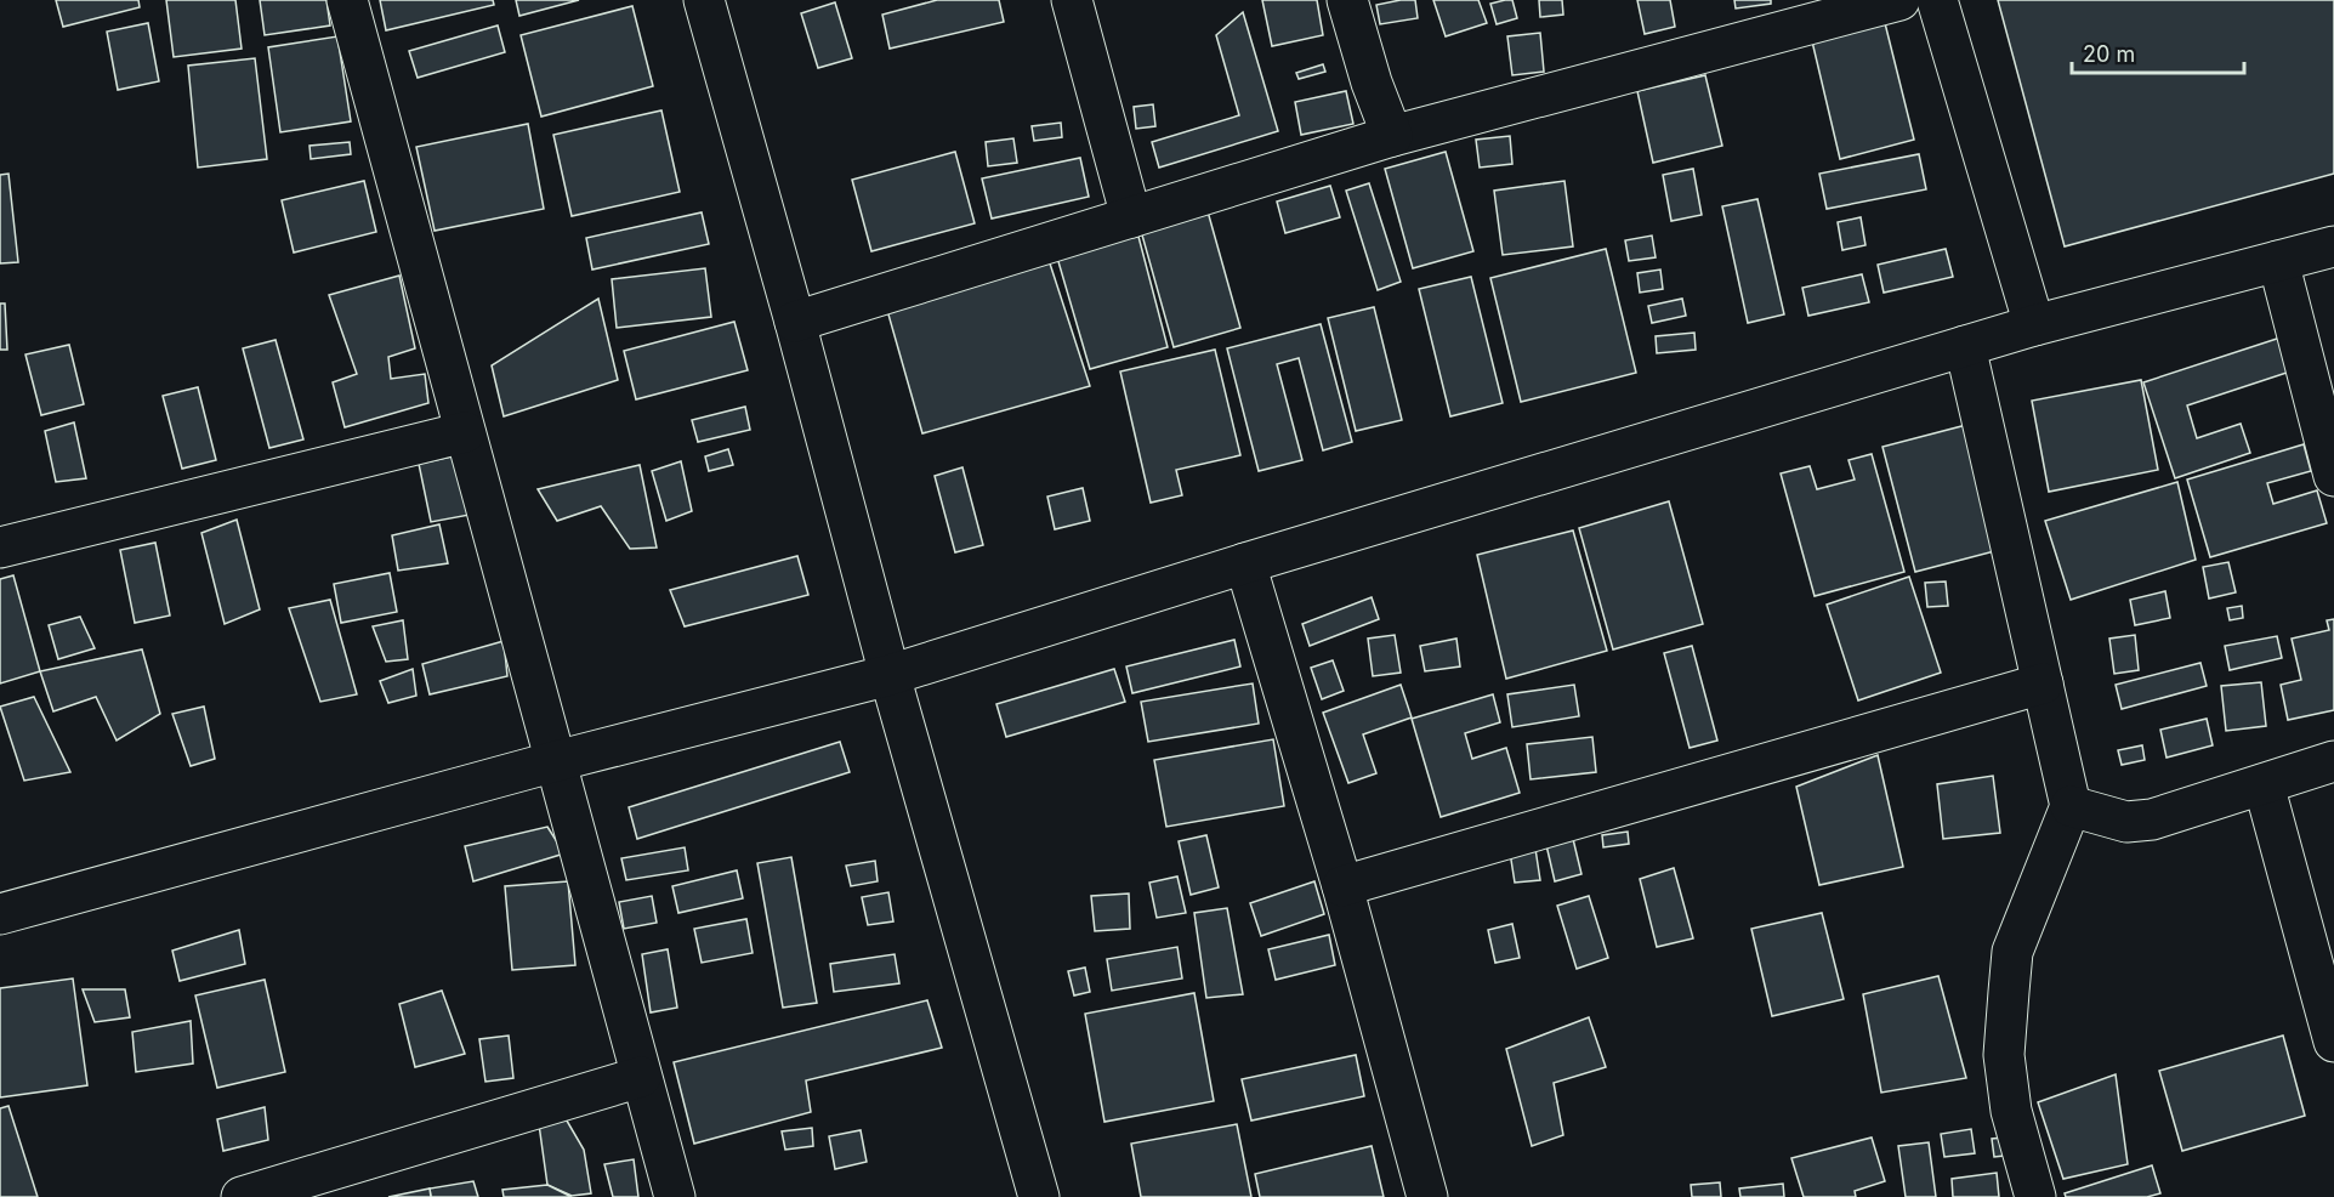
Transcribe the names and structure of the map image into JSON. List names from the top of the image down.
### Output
{
  "scale_bar": "20 m"
}
